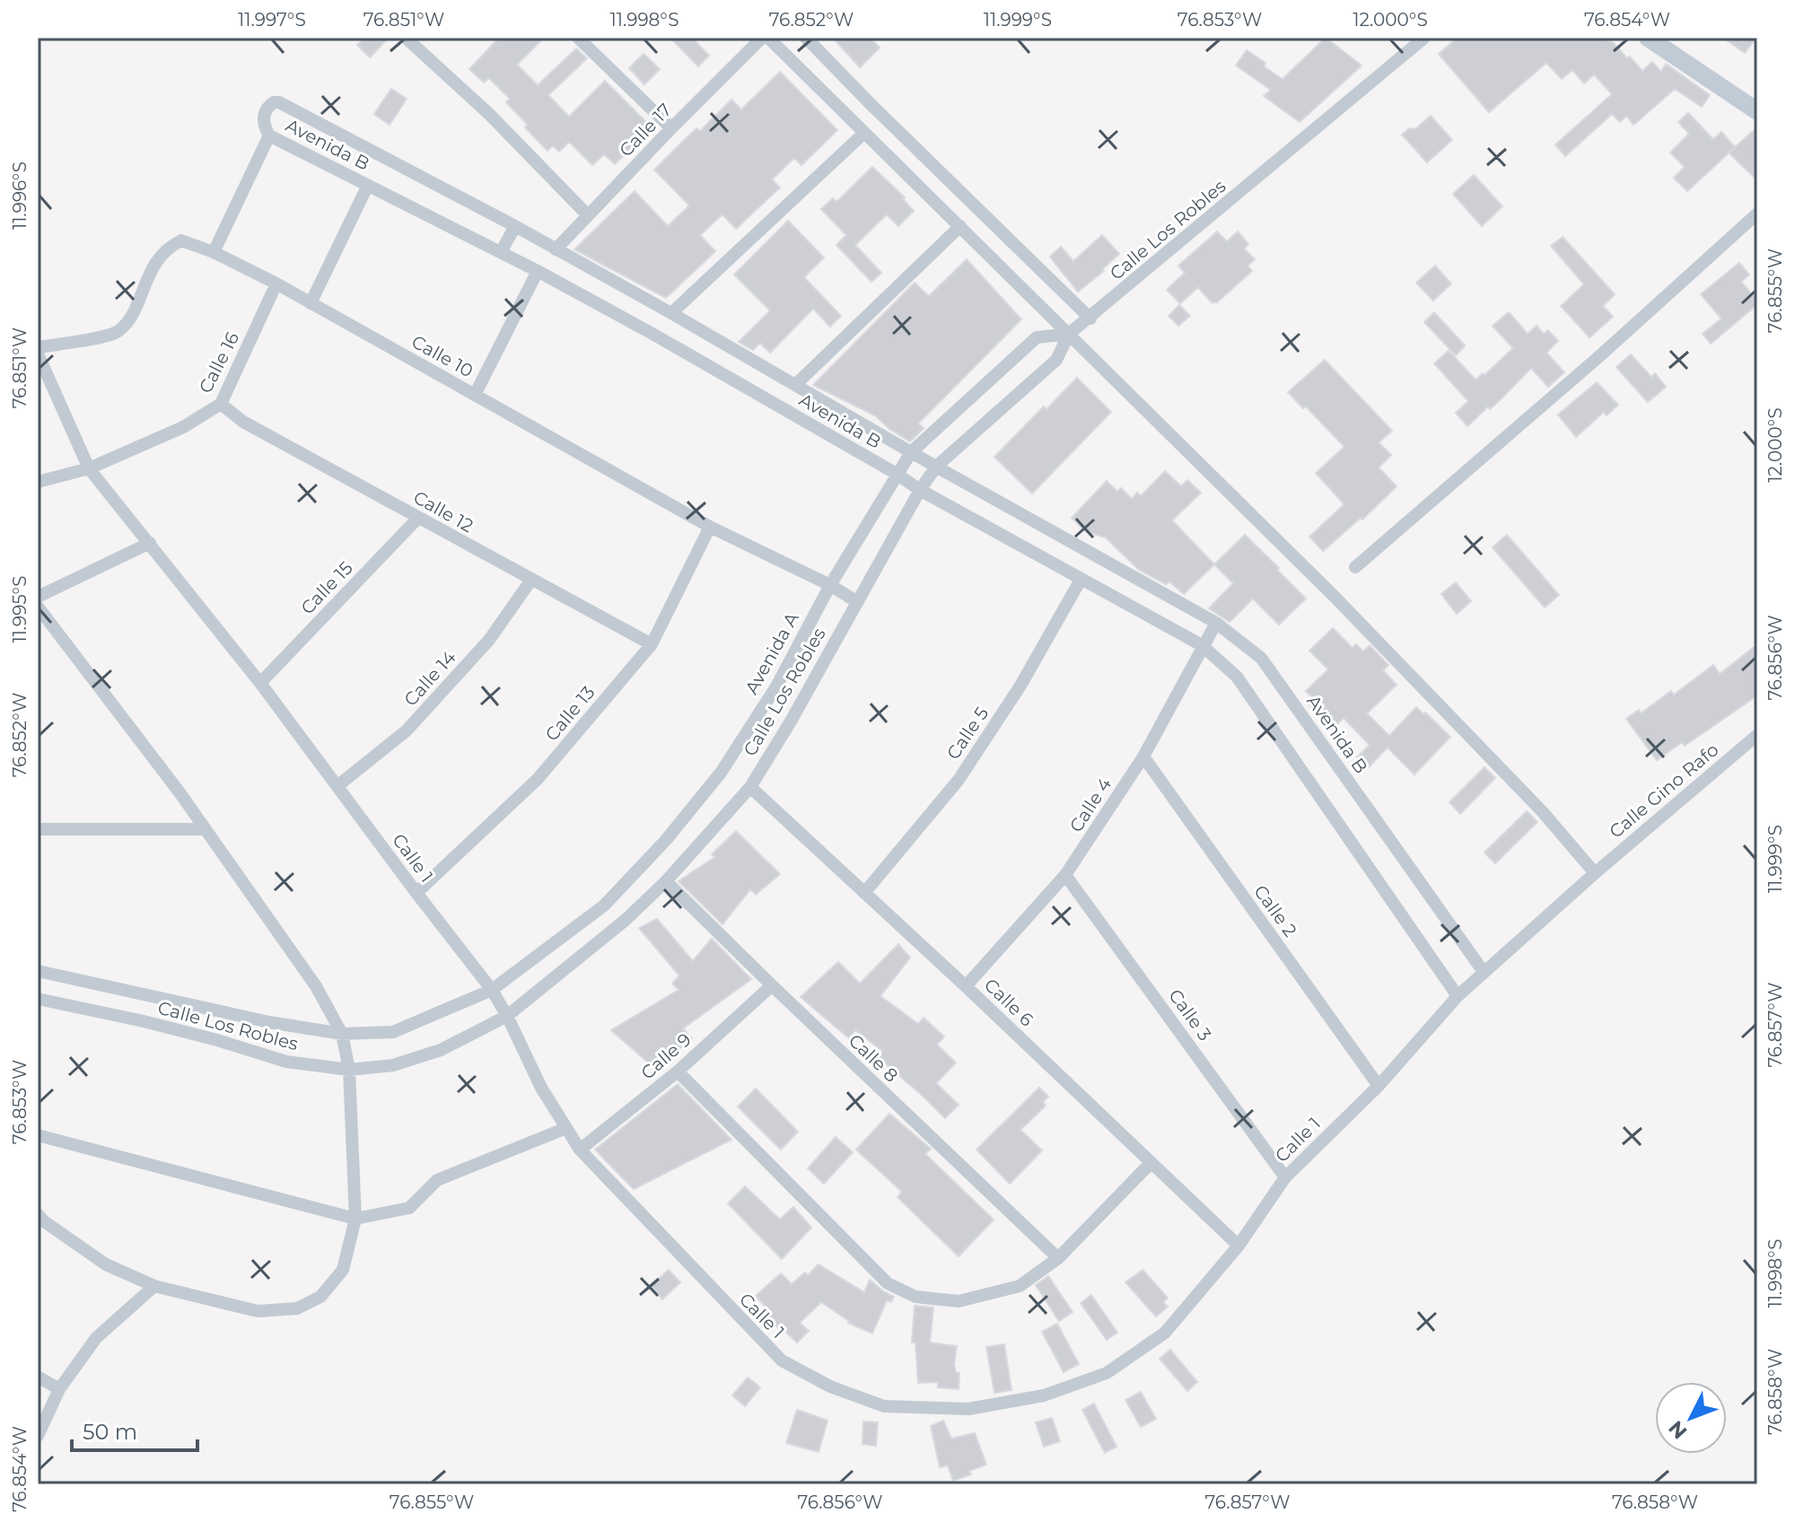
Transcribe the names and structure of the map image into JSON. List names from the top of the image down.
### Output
{
  "streets": {
    "street": [
      "Calle 17",
      "Avenida B",
      "Calle Los Robles",
      "Calle 10",
      "Calle 16",
      "Calle 12",
      "Calle 15",
      "Avenida A",
      "Calle 14",
      "Calle 13",
      "Calle 5",
      "Calle Gino Rafo",
      "Calle 4",
      "Calle 1",
      "Calle 2",
      "Calle 6",
      "Calle 3",
      "Calle 9",
      "Calle 8"
    ]
  },
  "crossings": [
    ["Calle 17", "Avenida B"],
    ["Avenida B", "Calle Los Robles"],
    ["Avenida B", "Avenida A"],
    ["Avenida B", "Calle 5"],
    ["Avenida B", "Calle 4"],
    ["Avenida B", "Calle 1"],
    ["Calle Los Robles", "Calle 10"],
    ["Calle Los Robles", "Avenida A"],
    ["Calle Los Robles", "Calle 1"],
    ["Calle Los Robles", "Calle 6"],
    ["Calle Los Robles", "Calle 8"],
    ["Calle 10", "Calle 16"],
    ["Calle 10", "Avenida A"],
    ["Calle 10", "Calle 13"],
    ["Calle 16", "Calle 12"],
    ["Calle 16", "Calle 1"],
    ["Calle 12", "Calle 15"],
    ["Calle 12", "Calle 14"],
    ["Calle 12", "Calle 13"],
    ["Calle 15", "Calle 1"],
    ["Avenida A", "Calle 1"],
    ["Calle 14", "Calle 1"],
    ["Calle 13", "Calle 1"],
    ["Calle 5", "Calle 6"],
    ["Calle Gino Rafo", "Calle 1"],
    ["Calle 4", "Calle 2"],
    ["Calle 4", "Calle 6"],
    ["Calle 4", "Calle 3"],
    ["Calle 1", "Calle 2"],
    ["Calle 1", "Calle 6"],
    ["Calle 1", "Calle 3"],
    ["Calle 1", "Calle 9"],
    ["Calle 9", "Calle 8"]
  ],
  "scale_bar": "50 m",
  "north": "bottom left",
  "coordinates": [
    "11.997°S",
    "76.851°W",
    "11.998°S",
    "76.852°W",
    "11.999°S",
    "76.853°W",
    "12.000°S",
    "76.854°W",
    "11.996°S",
    "76.855°W",
    "11.995°S",
    "76.856°W",
    "76.857°W",
    "76.858°W"
  ]
}
